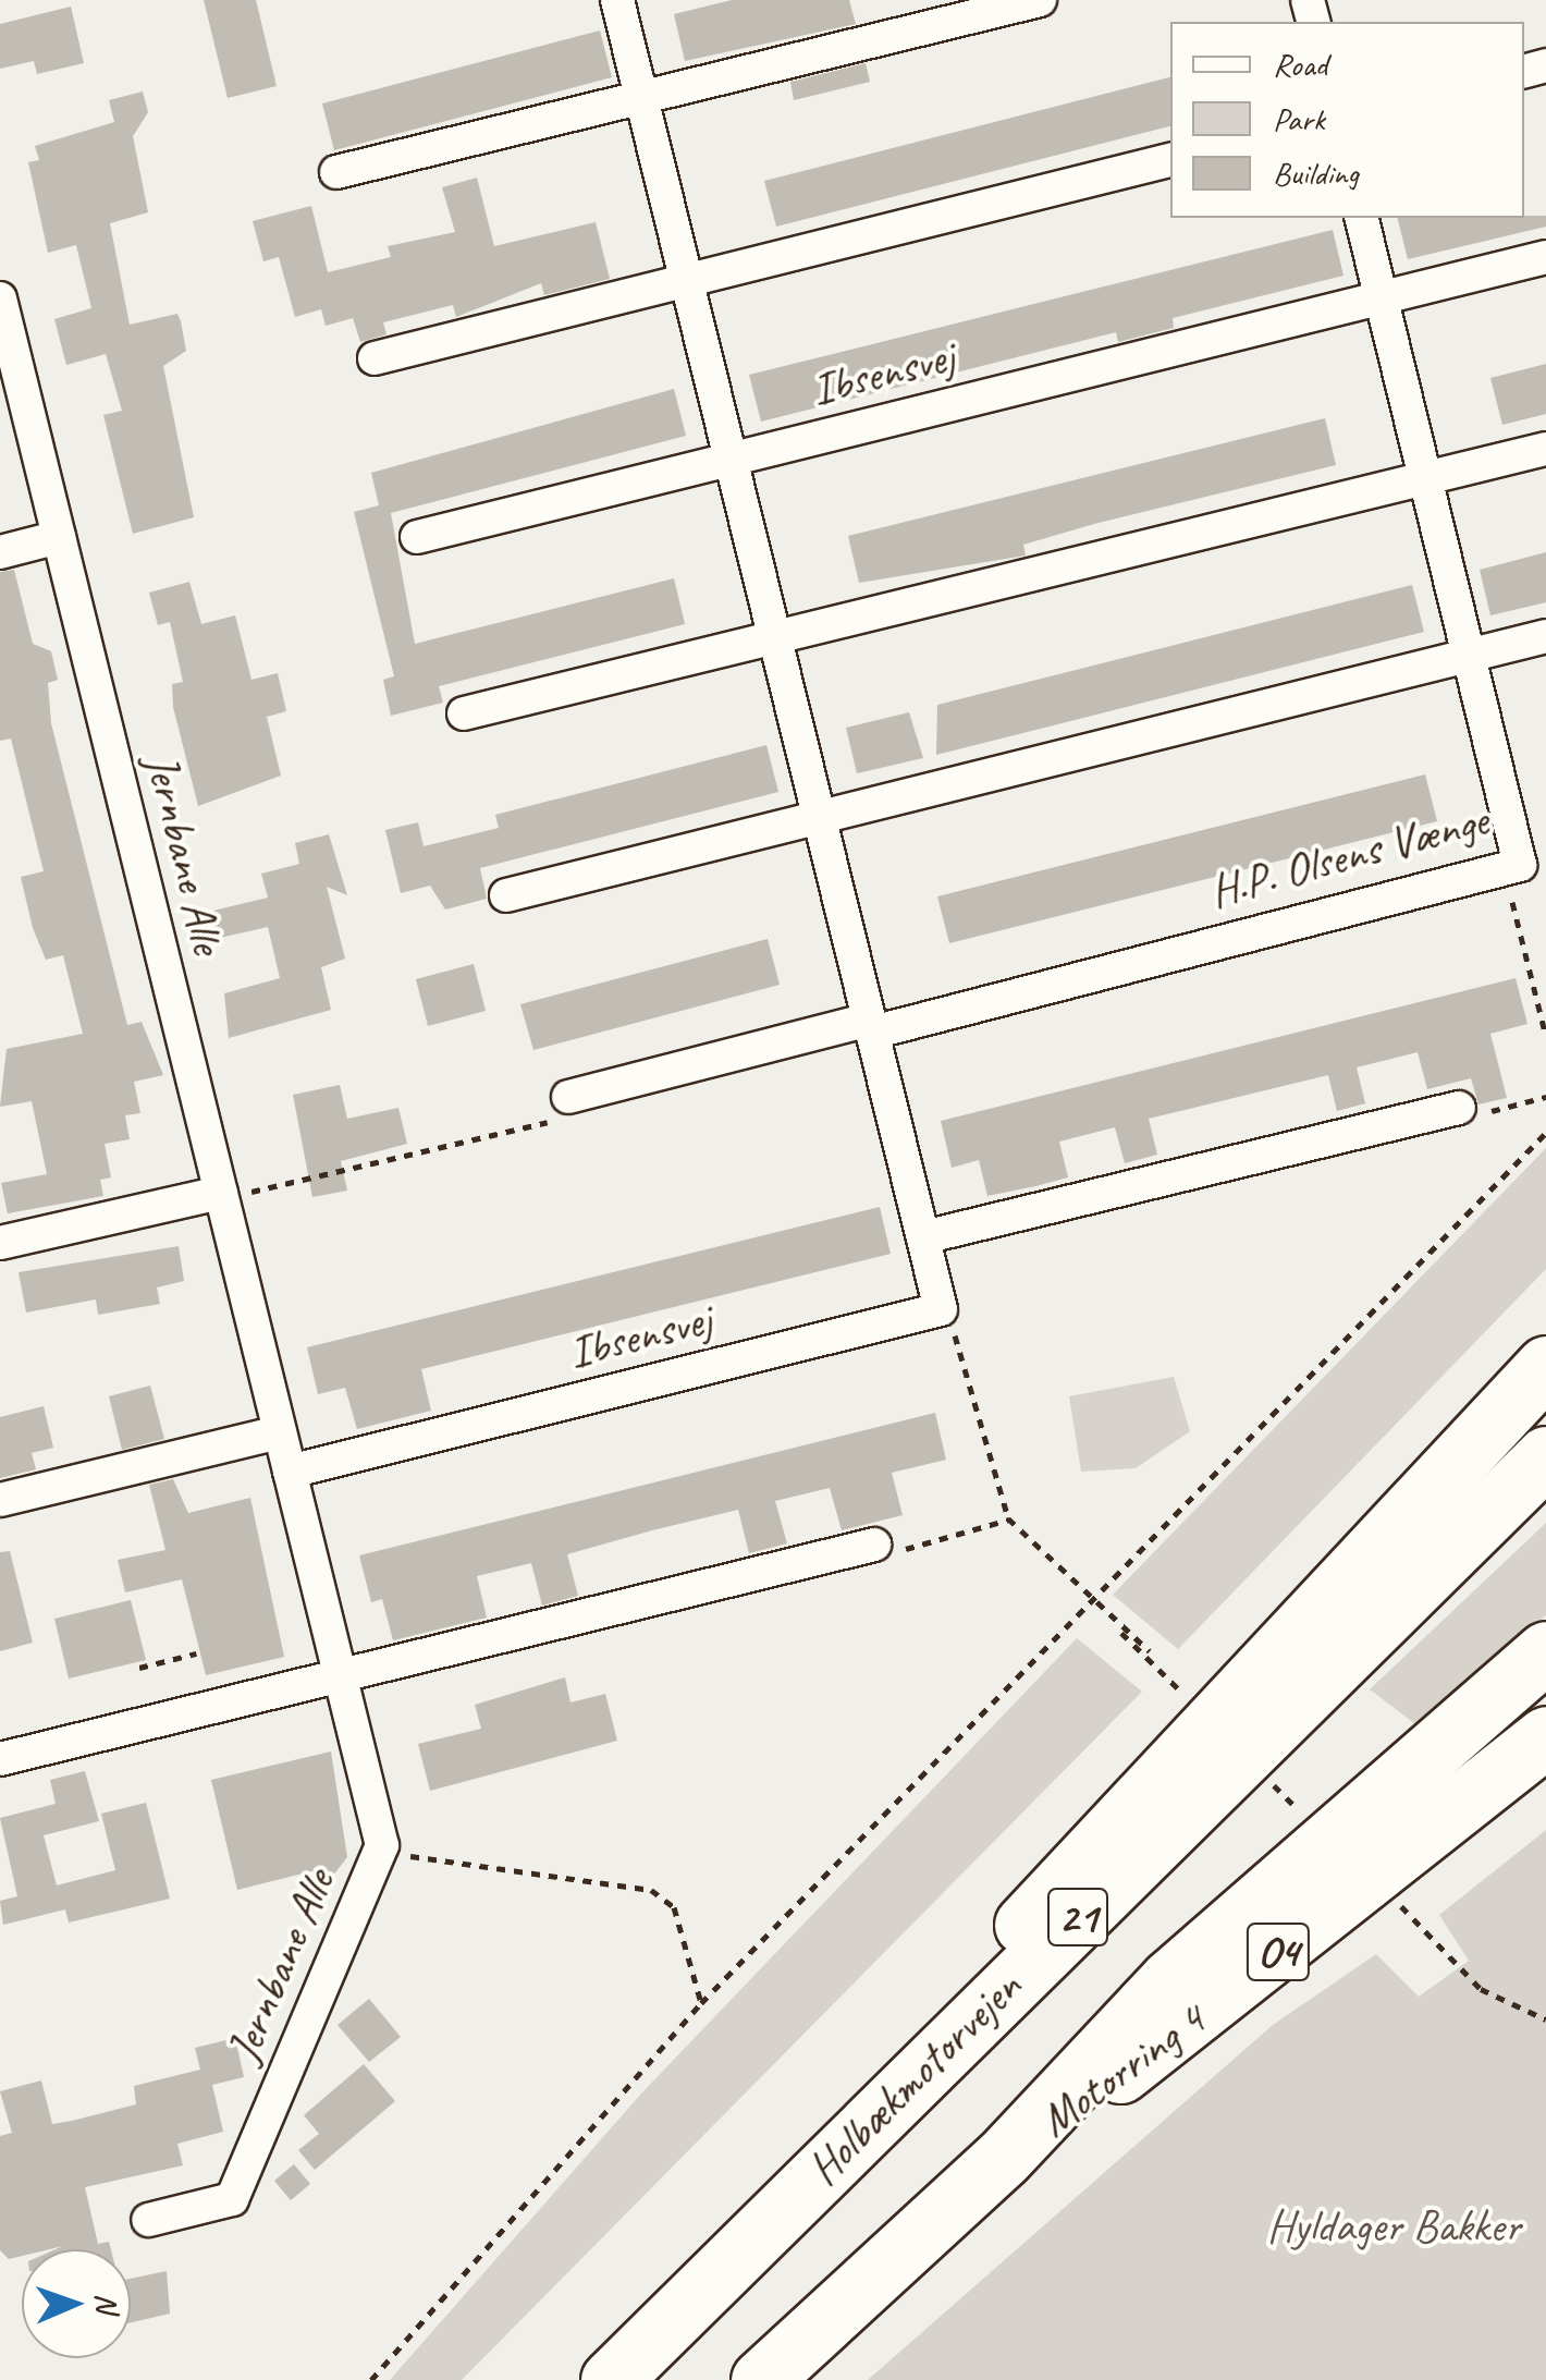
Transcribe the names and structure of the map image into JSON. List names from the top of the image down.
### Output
{
  "streets": {
    "highway": [
      "21",
      "O4",
      "Motorring 4",
      "Holbækmotorvejen"
    ],
    "street": ["Ibsensvej", "Jernbane Alle", "H.P. Olsens Vænge"]
  },
  "crossings": [
    ["Ibsensvej", "Jernbane Alle"],
    ["Ibsensvej", "H.P. Olsens Vænge"],
    ["21", "Motorring 4"]
  ],
  "parks": ["Hyldager Bakker"],
  "legend": ["Road", "Park", "Building"],
  "north": "right"
}
